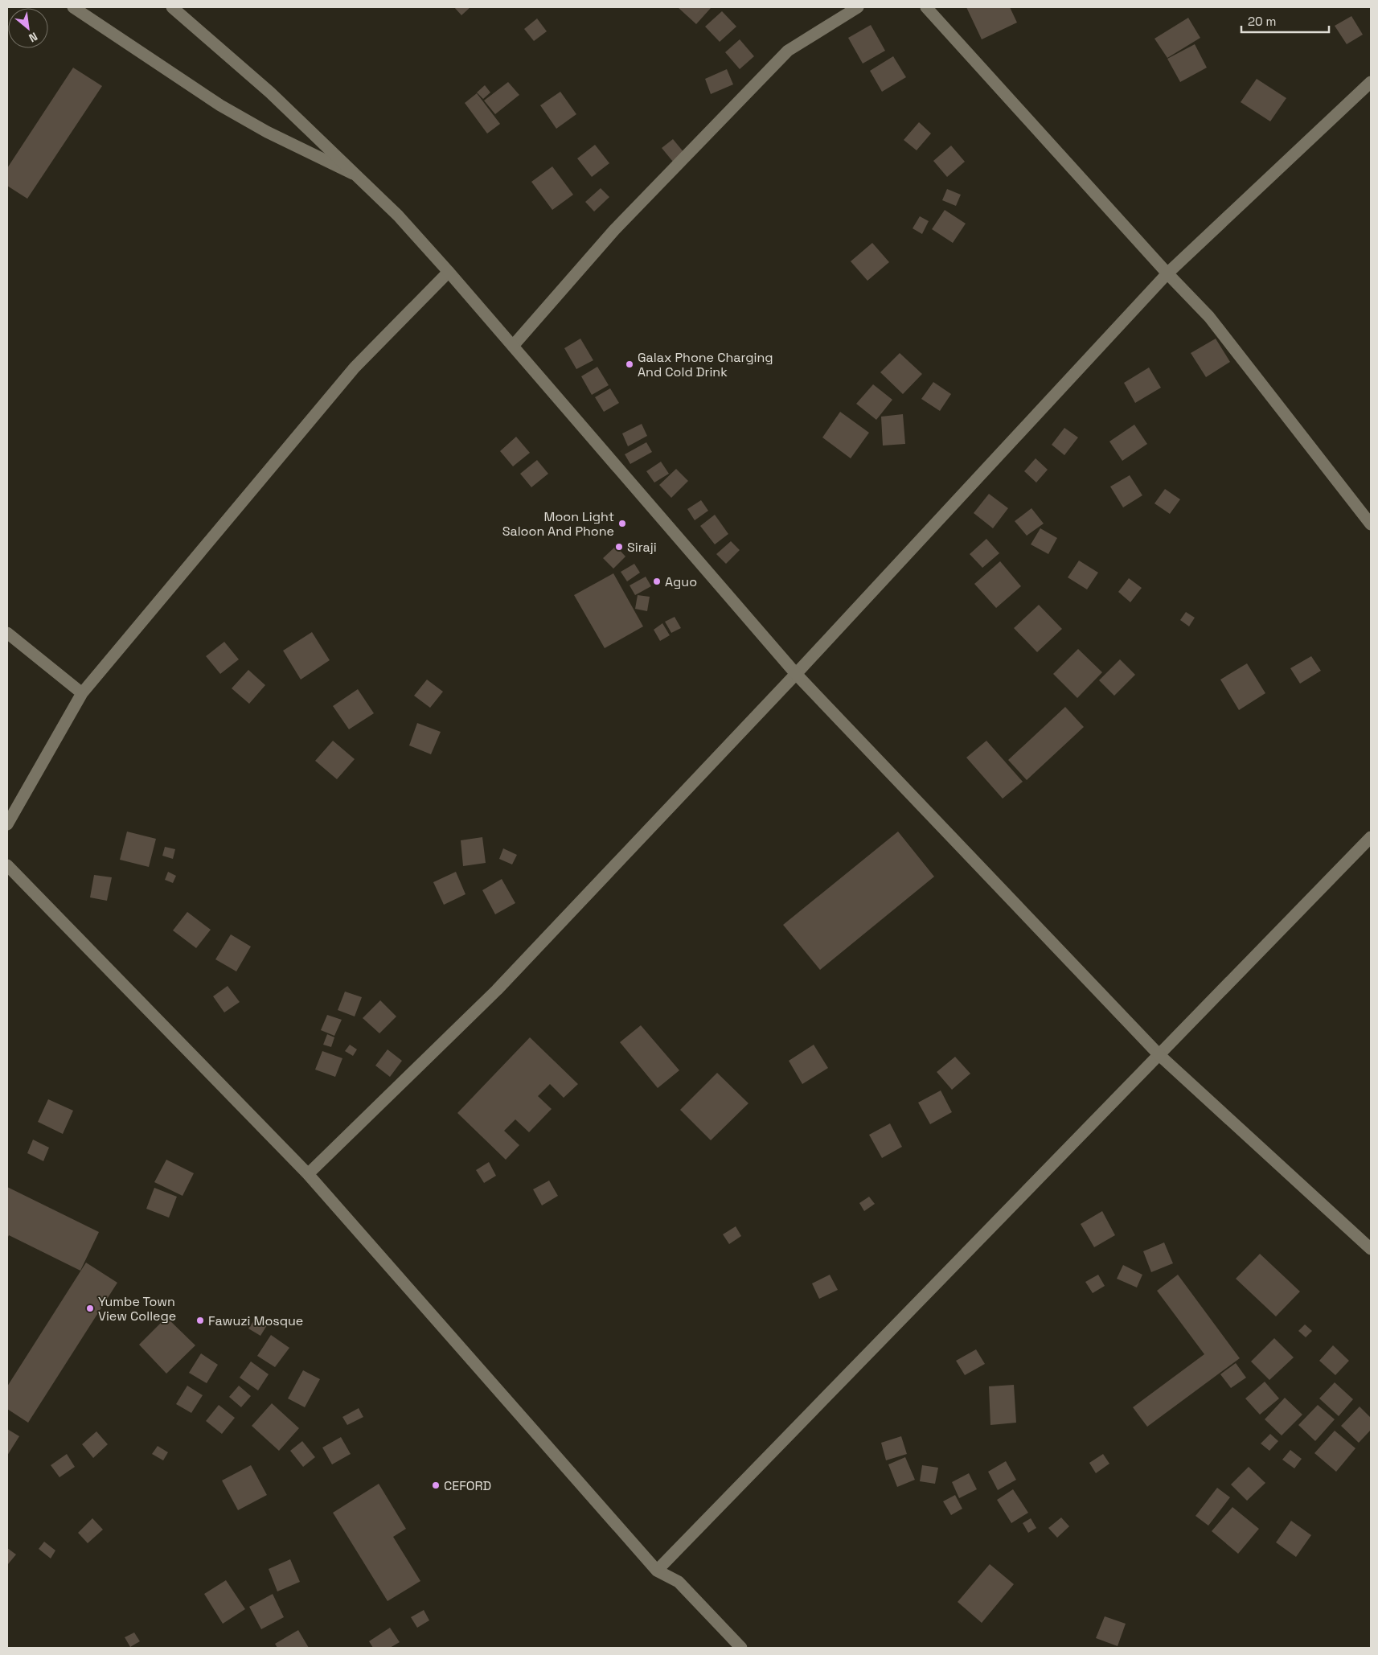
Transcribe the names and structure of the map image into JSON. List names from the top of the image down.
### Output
{
  "places": [
    "Galax Phone Charging And Cold Drink",
    "Moon Light Saloon And Phone",
    "Siraji",
    "Aguo",
    "Yumbe Town View College",
    "Fawuzi Mosque",
    "CEFORD"
  ],
  "scale_bar": "20 m",
  "north": "bottom right"
}
